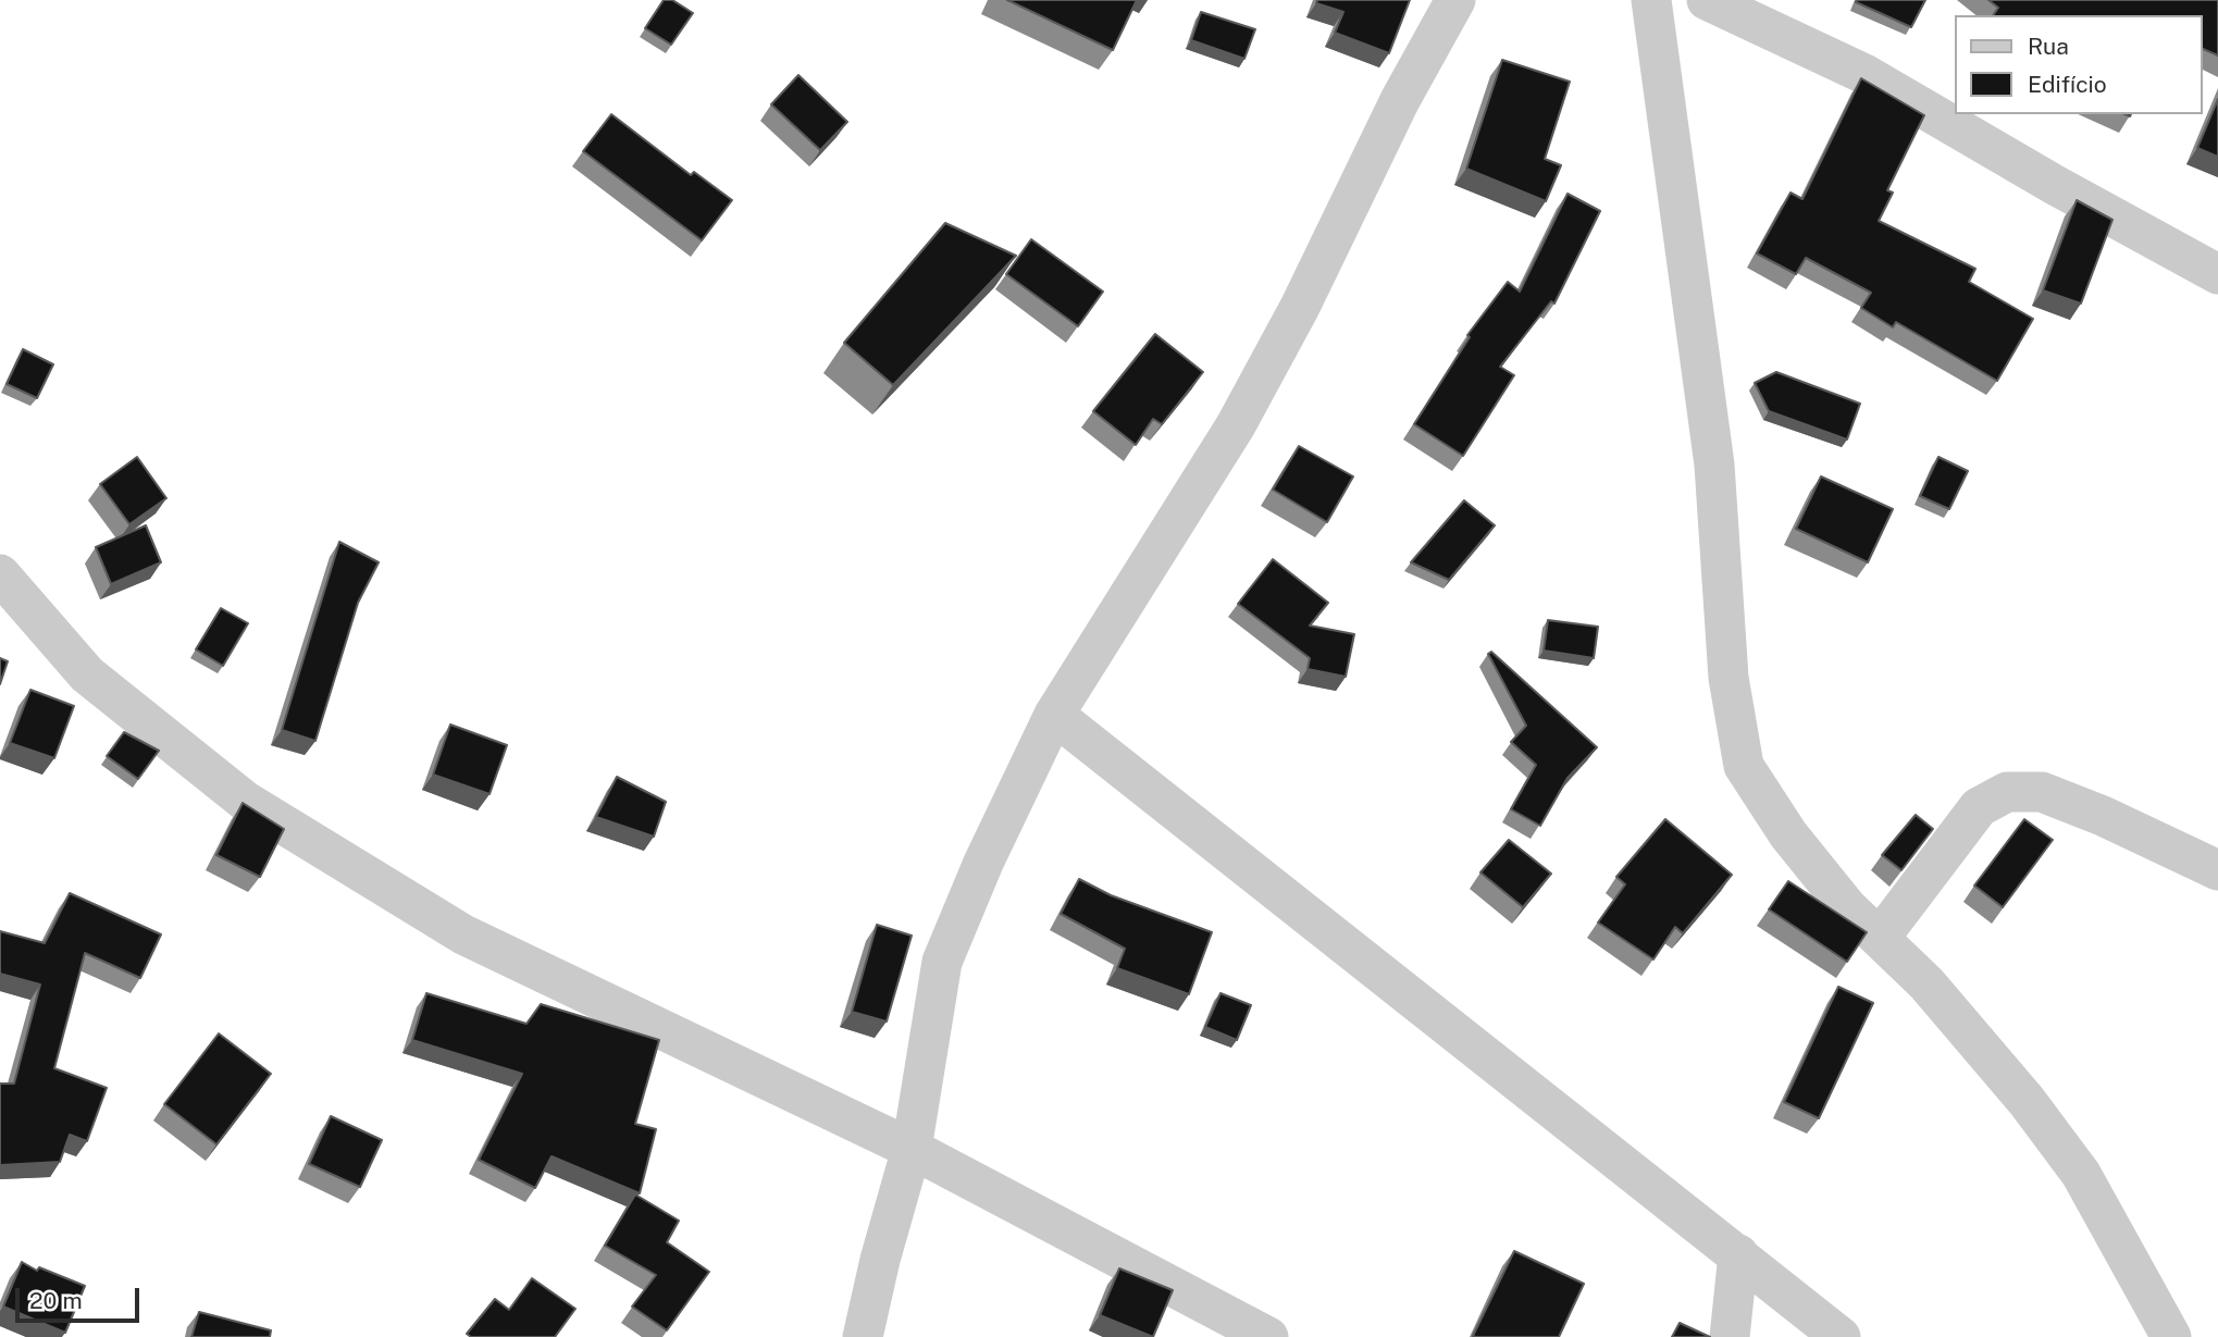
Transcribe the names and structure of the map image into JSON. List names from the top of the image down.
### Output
{
  "legend": ["Rua", "Edifício"],
  "scale_bar": "20 m"
}
